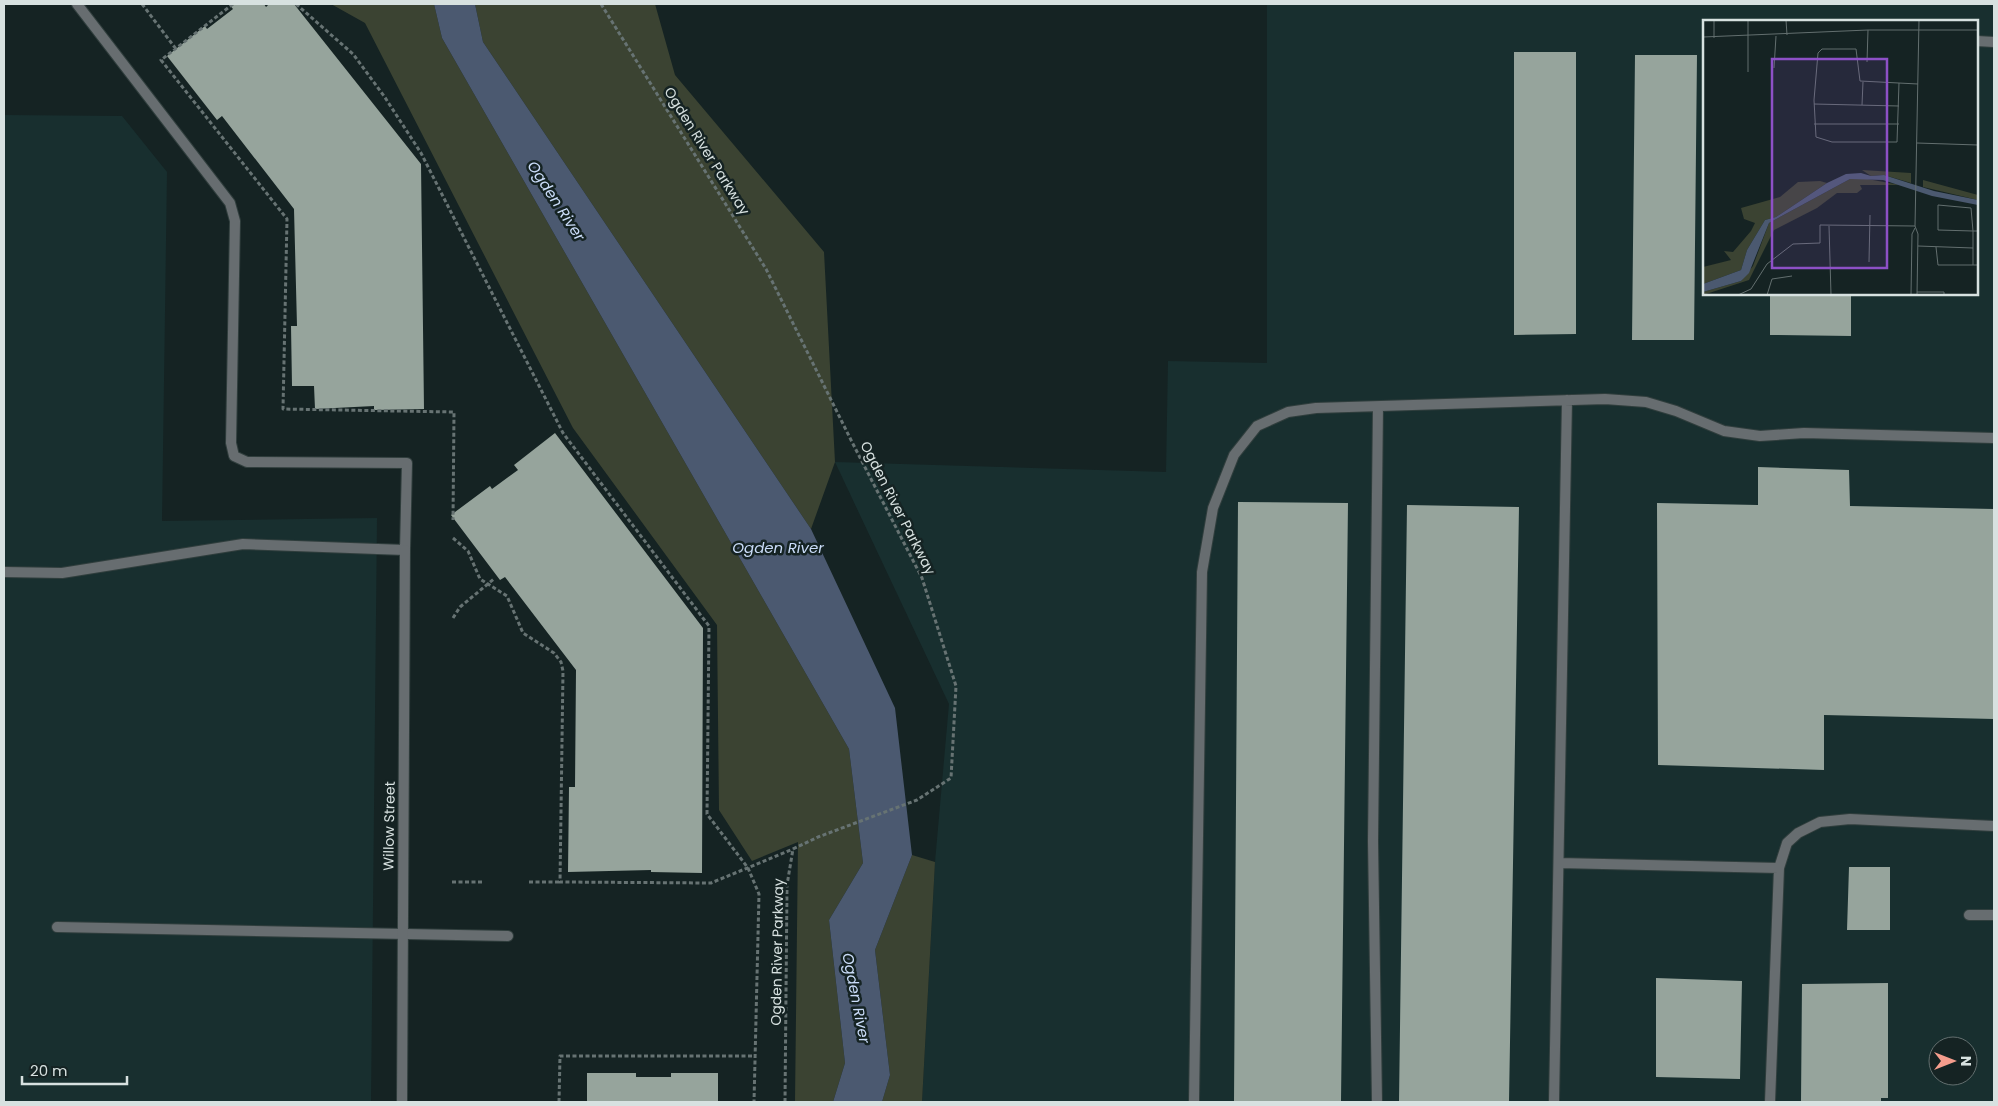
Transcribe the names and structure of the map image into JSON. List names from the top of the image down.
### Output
{
  "streets": {
    "street": ["Willow Street"],
    "path": ["Ogden River Parkway"]
  },
  "water": ["Ogden River"],
  "scale_bar": "20 m",
  "north": "right"
}
